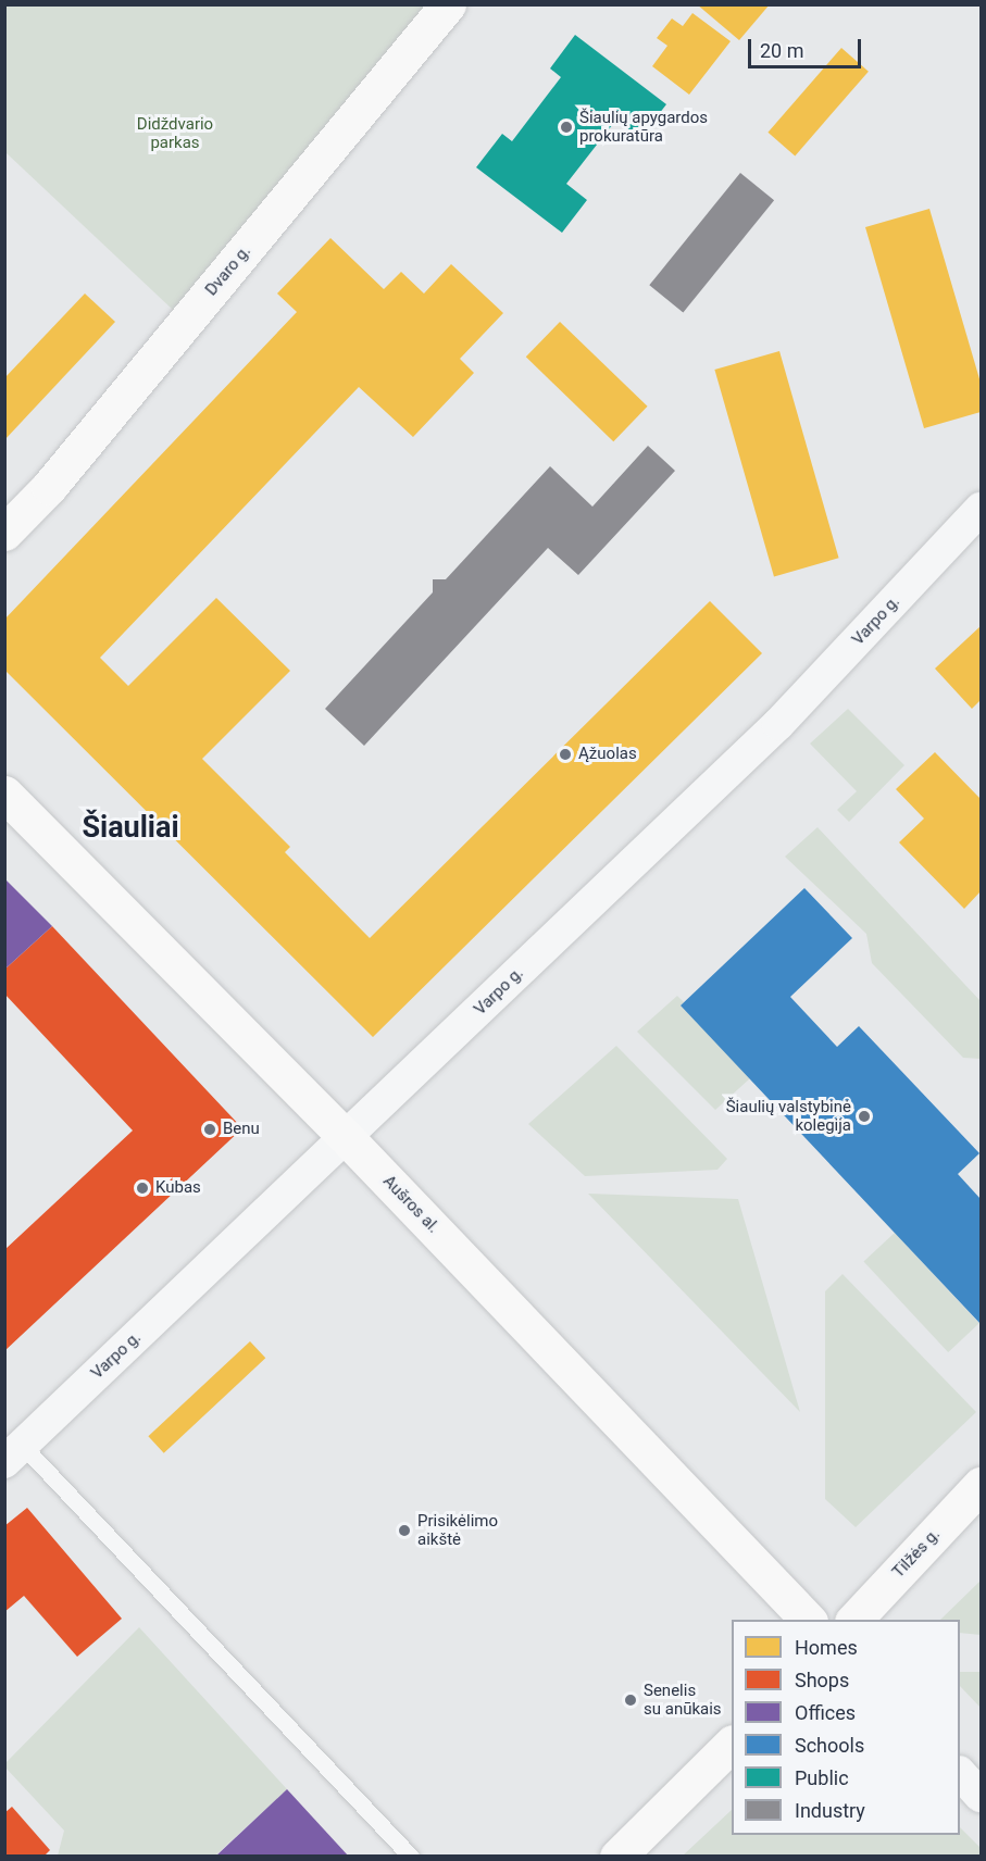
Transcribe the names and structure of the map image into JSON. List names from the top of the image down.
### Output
{
  "streets": {
    "main road": ["Dvaro g.", "Aušros al.", "Tilžės g."],
    "street": ["Varpo g."]
  },
  "crossings": [
    ["Varpo g.", "Aušros al."]
  ],
  "districts": ["Šiauliai"],
  "parks": ["Didždvario parkas"],
  "places": [
    "Šiaulių apygardos prokuratūra",
    "Ąžuolas",
    "Šiaulių valstybinė kolegija",
    "Benu",
    "Kubas",
    "Prisikėlimo aikštė",
    "Senelis su anūkais"
  ],
  "legend": [
    "Homes",
    "Shops",
    "Offices",
    "Schools",
    "Public",
    "Industry"
  ],
  "scale_bar": "20 m"
}
